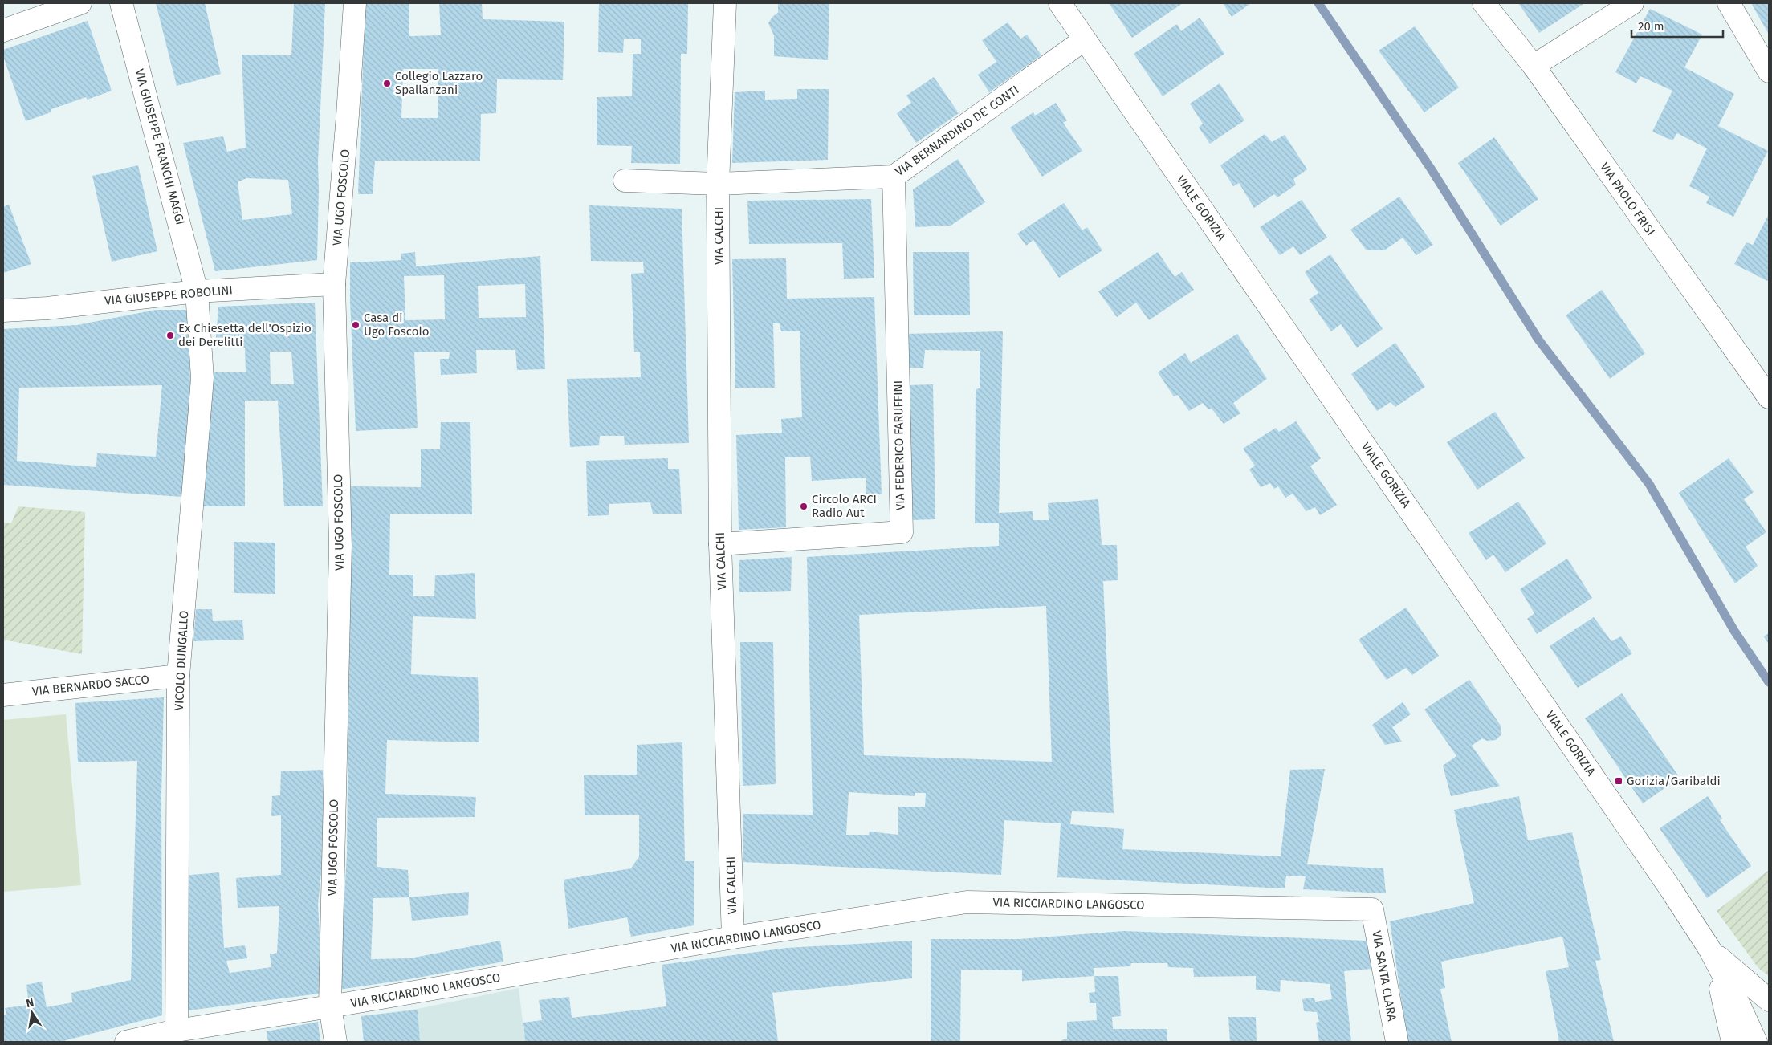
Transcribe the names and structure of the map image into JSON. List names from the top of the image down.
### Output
{
  "streets": {
    "street": [
      "VIA BERNARDINO DE' CONTI",
      "VIA GIUSEPPE FRANCHI MAGGI",
      "VIA UGO FOSCOLO",
      "VIA PAOLO FRISI",
      "VIALE GORIZIA",
      "VIA CALCHI",
      "VIA GIUSEPPE ROBOLINI",
      "VIA FEDERICO FARUFFINI",
      "VICOLO DUNGALLO",
      "VIA BERNARDO SACCO",
      "VIA RICCIARDINO LANGOSCO",
      "VIA SANTA CLARA"
    ]
  },
  "crossings": [
    ["VIA BERNARDINO DE' CONTI", "VIALE GORIZIA"],
    ["VIA BERNARDINO DE' CONTI", "VIA CALCHI"],
    ["VIA BERNARDINO DE' CONTI", "VIA FEDERICO FARUFFINI"],
    ["VIA GIUSEPPE FRANCHI MAGGI", "VIA GIUSEPPE ROBOLINI"],
    ["VIA GIUSEPPE FRANCHI MAGGI", "VICOLO DUNGALLO"],
    ["VIA UGO FOSCOLO", "VIA GIUSEPPE ROBOLINI"],
    ["VIA UGO FOSCOLO", "VIA RICCIARDINO LANGOSCO"],
    ["VIA CALCHI", "VIA FEDERICO FARUFFINI"],
    ["VIA CALCHI", "VIA RICCIARDINO LANGOSCO"],
    ["VIA GIUSEPPE ROBOLINI", "VICOLO DUNGALLO"],
    ["VICOLO DUNGALLO", "VIA BERNARDO SACCO"],
    ["VICOLO DUNGALLO", "VIA RICCIARDINO LANGOSCO"],
    ["VIA RICCIARDINO LANGOSCO", "VIA SANTA CLARA"]
  ],
  "places": {
    "other": [
      "Collegio Lazzaro Spallanzani",
      "Casa di Ugo Foscolo",
      "Ex Chiesetta dell'Ospizio dei Derelitti",
      "Circolo ARCI Radio Aut"
    ],
    "transit": ["Gorizia/Garibaldi"]
  },
  "scale_bar": "20 m",
  "north": "top"
}
